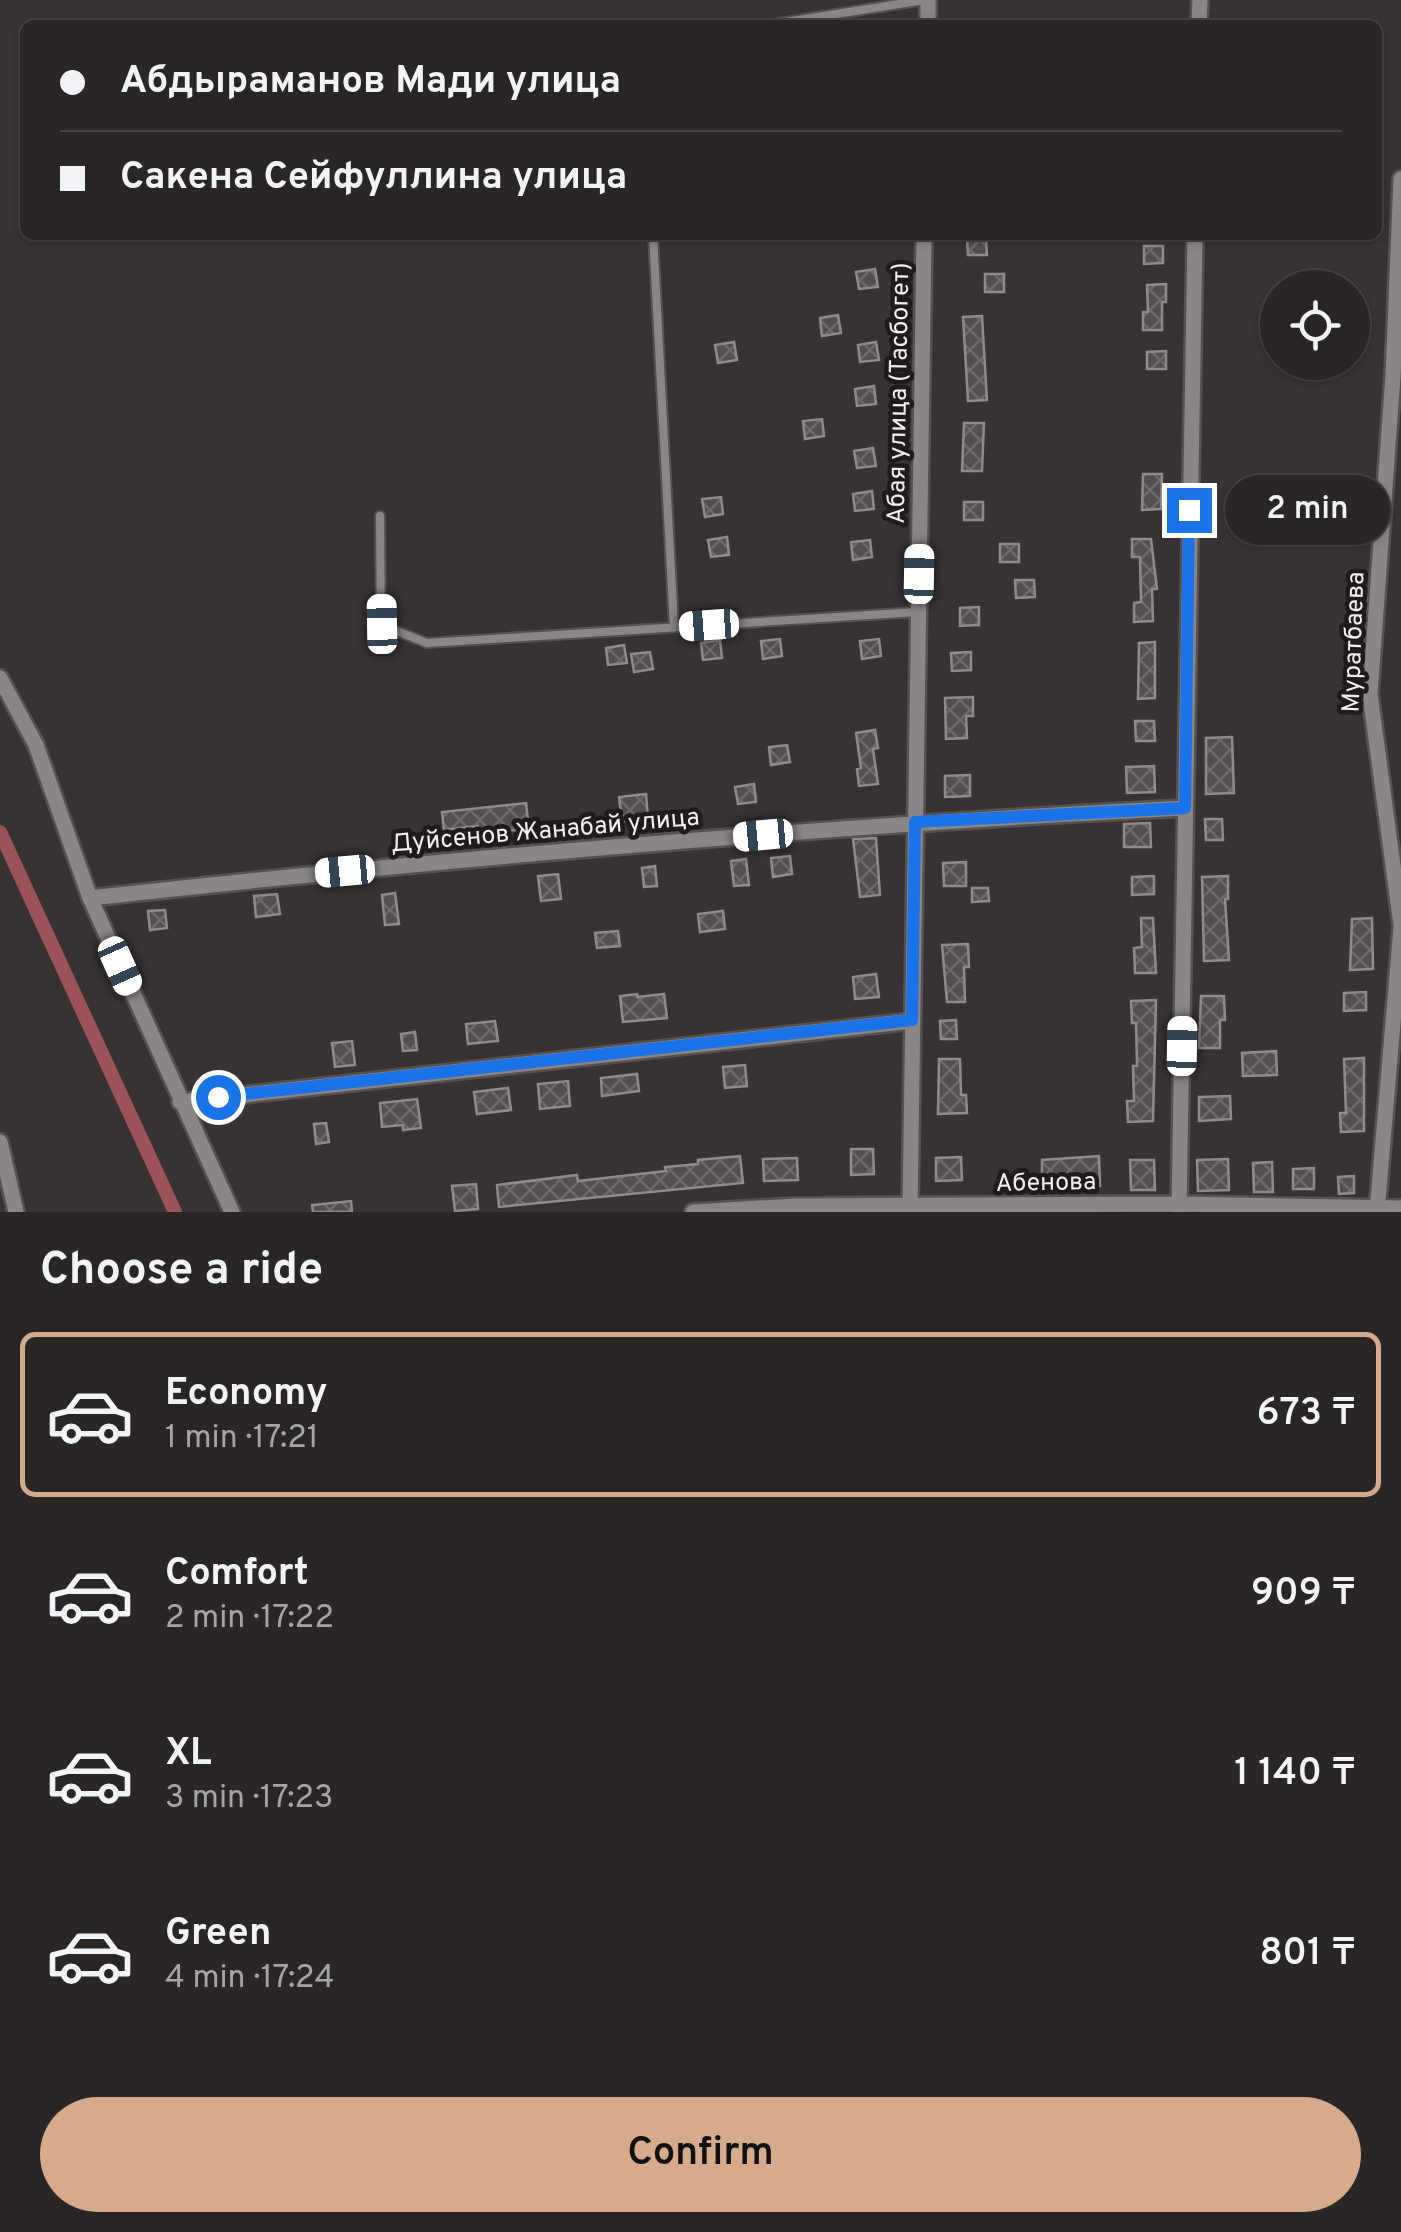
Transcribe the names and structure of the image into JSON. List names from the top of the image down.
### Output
{
  "streets": {
    "street": [
      "Абая улица (Тасбогет)",
      "Муратбаева",
      "Дуйсенов Жанабай улица",
      "Абенова"
    ]
  },
  "crossings": [
    ["Абая улица (Тасбогет)", "Дуйсенов Жанабай улица"],
    ["Абая улица (Тасбогет)", "Абенова"],
    ["Муратбаева", "Абенова"]
  ],
  "page": {
    "banner": ["Абдыраманов Мади улица", "Сакена Сейфуллина улица"],
    "bubble": "2 min",
    "heading": "Choose a ride",
    "list": [
      {
        "name": "Economy",
        "note": "1 min · 17:21",
        "value": "673 ₸"
      },
      {
        "name": "Comfort",
        "note": "2 min · 17:22",
        "value": "909 ₸"
      },
      {
        "name": "XL",
        "note": "3 min · 17:23",
        "value": "1 140 ₸"
      },
      {
        "name": "Green",
        "note": "4 min · 17:24",
        "value": "801 ₸"
      }
    ],
    "buttons": "Confirm"
  }
}
